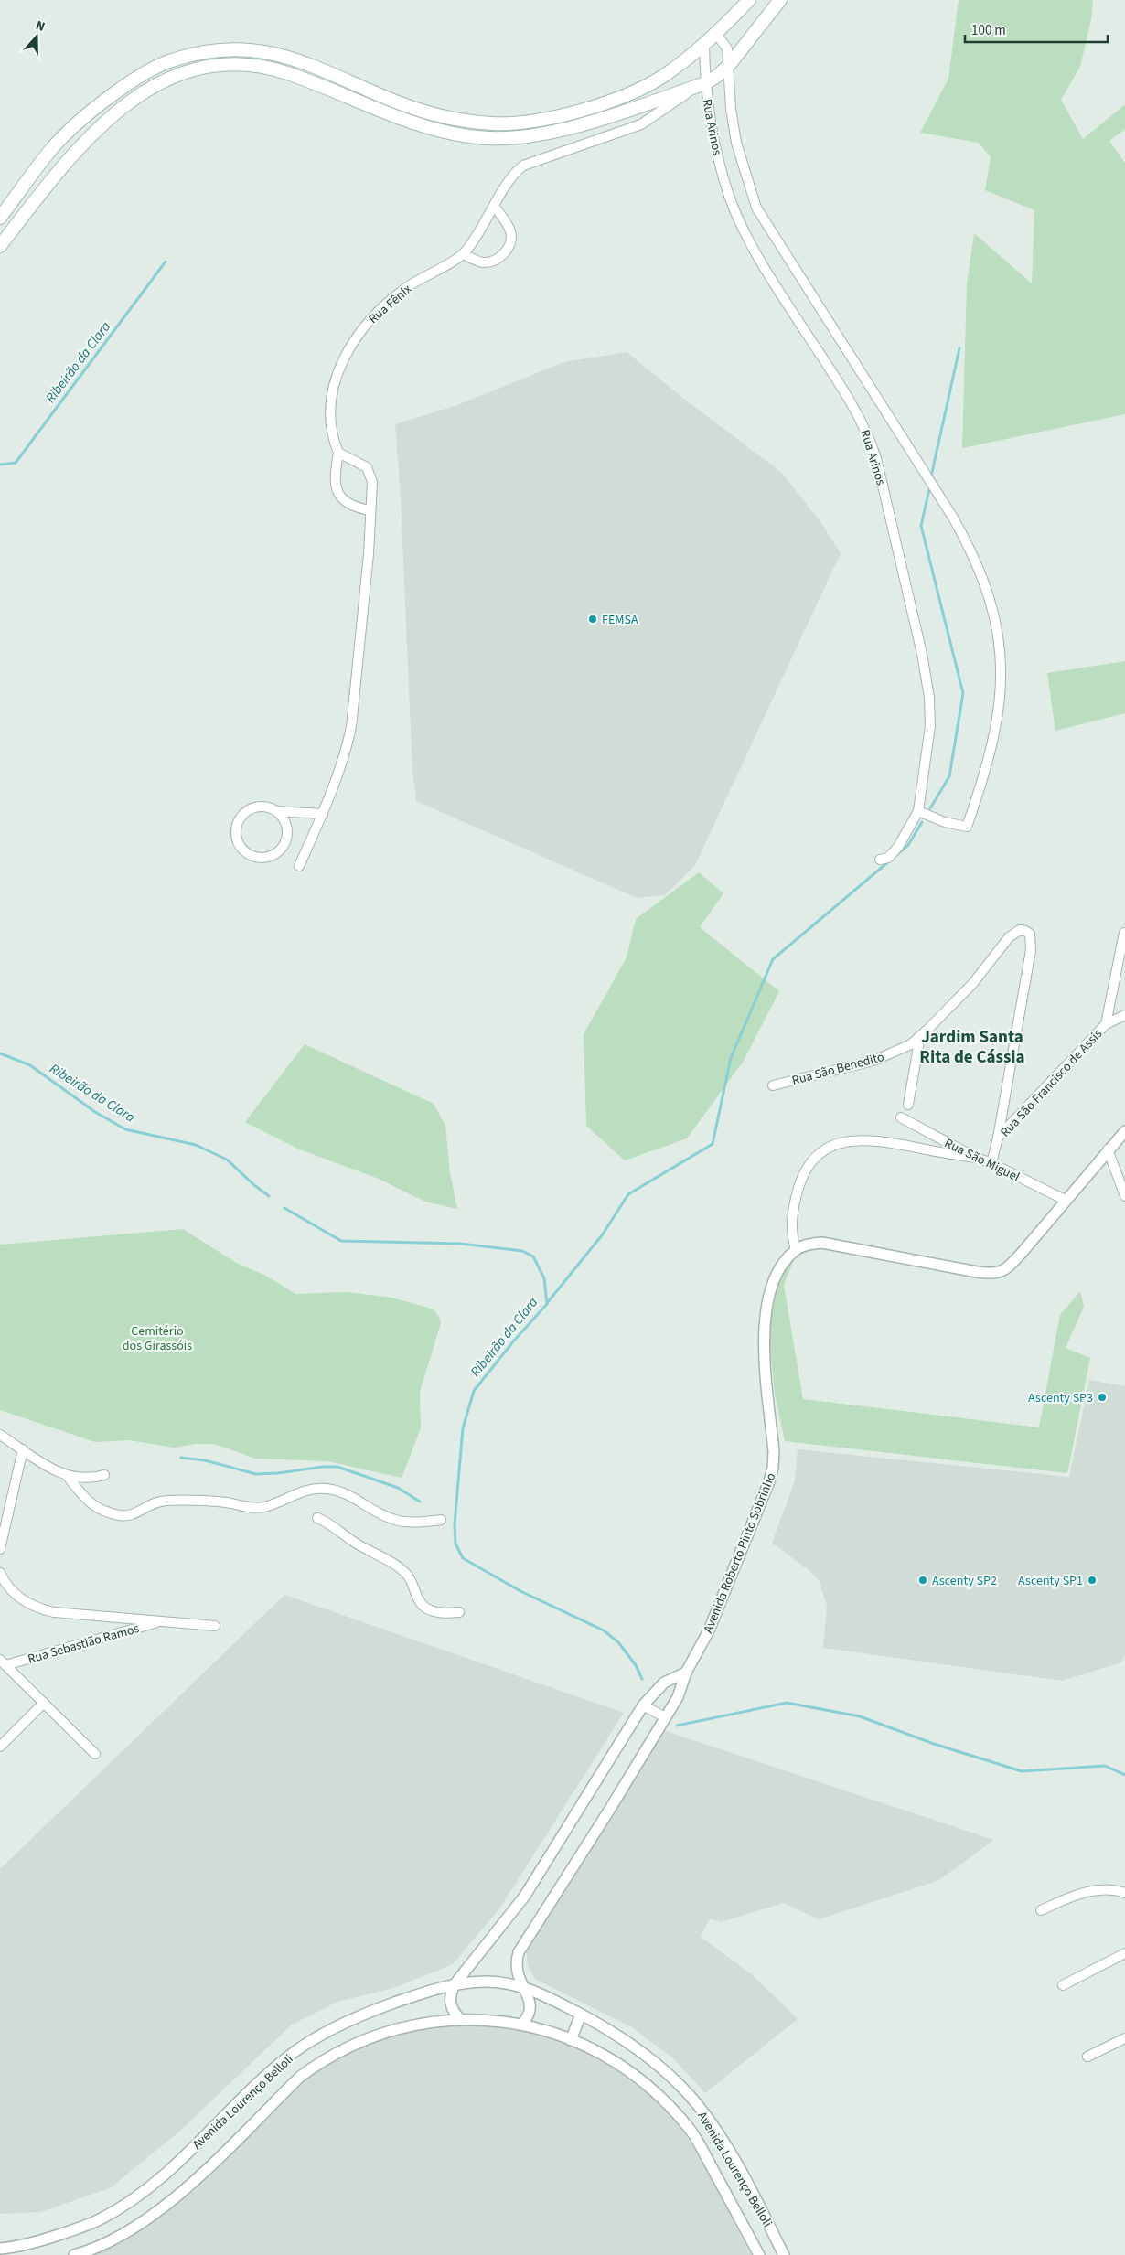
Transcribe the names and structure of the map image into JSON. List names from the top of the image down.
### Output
{
  "streets": {
    "street": [
      "Rua Arinos",
      "Rua Fênix",
      "Rua São Benedito",
      "Rua São Francisco de Assis",
      "Rua São Miguel",
      "Avenida Roberto Pinto Sobrinho",
      "Rua Sebastião Ramos",
      "Avenida Lourenço Belloli"
    ]
  },
  "crossings": [
    ["Rua Arinos", "Rua Fênix"],
    ["Rua São Benedito", "Rua São Francisco de Assis"],
    ["Rua São Francisco de Assis", "Rua São Miguel"],
    ["Avenida Roberto Pinto Sobrinho", "Avenida Lourenço Belloli"]
  ],
  "districts": ["Jardim Santa Rita de Cássia"],
  "water": ["Ribeirão da Clara"],
  "parks": ["Cemitério dos Girassóis"],
  "places": [
    "FEMSA",
    "Ascenty SP3",
    "Ascenty SP2",
    "Ascenty SP1"
  ],
  "scale_bar": "100 m",
  "north": "top"
}
